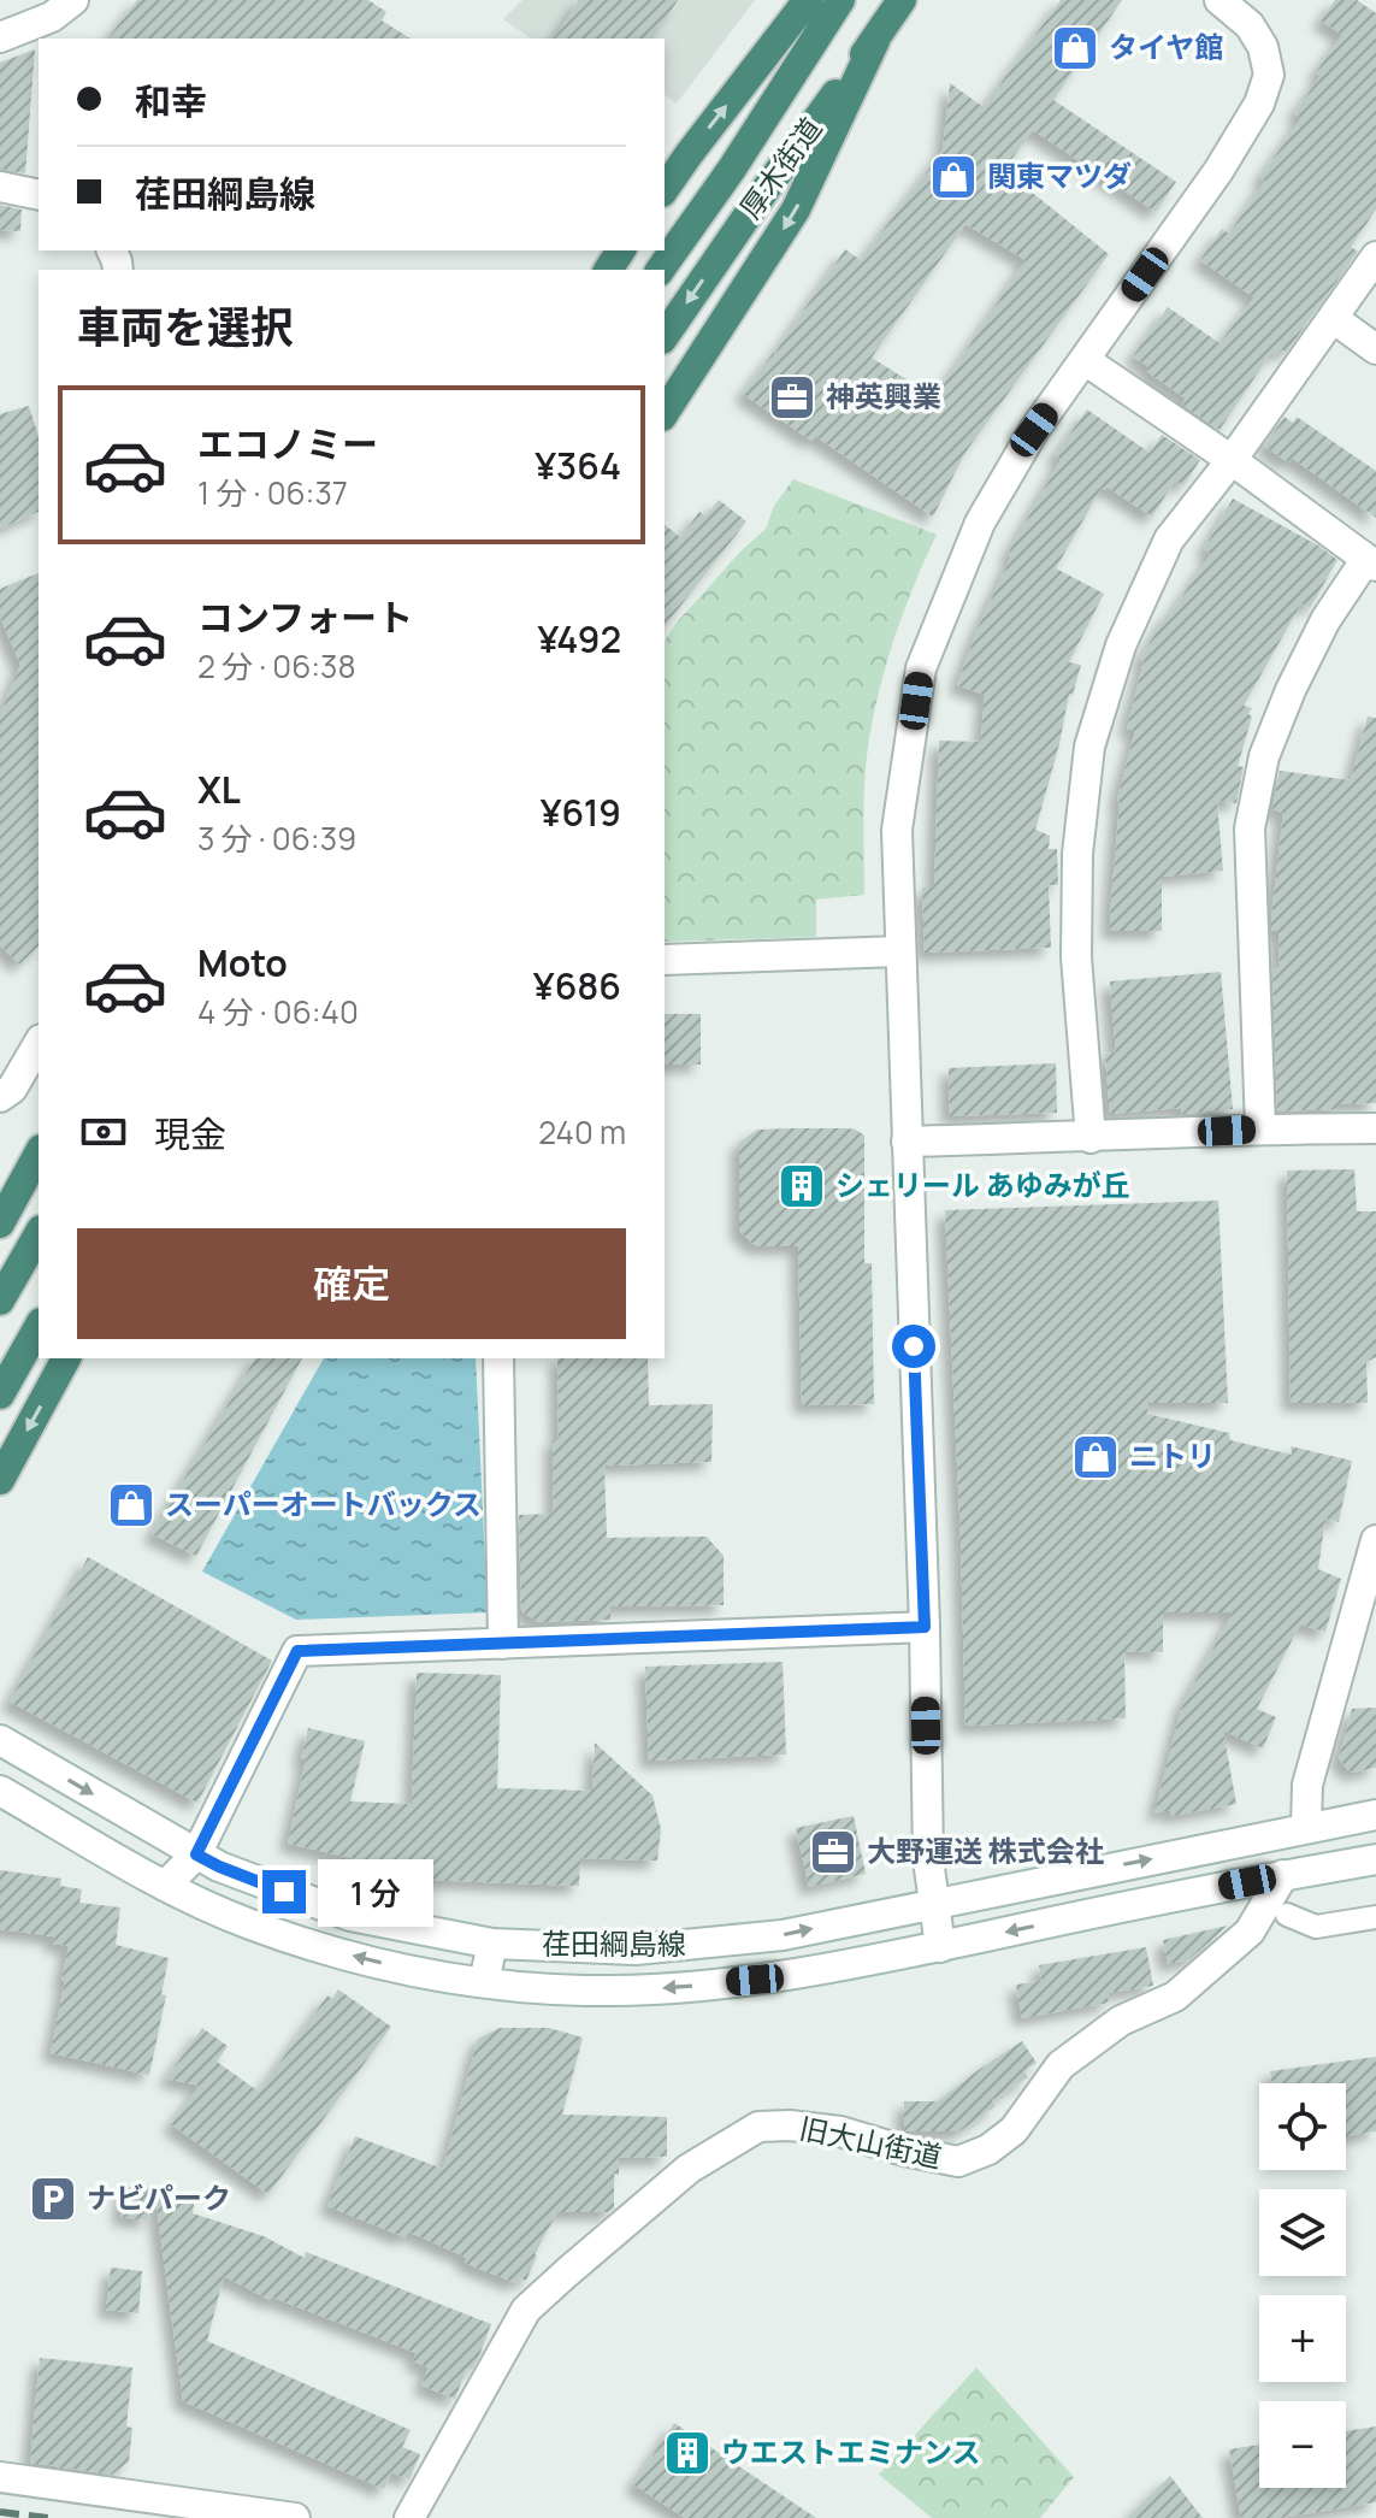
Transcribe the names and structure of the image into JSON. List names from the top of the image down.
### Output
{
  "streets": {
    "highway": ["厚木街道"],
    "street": ["荏田綱島線", "旧大山街道"]
  },
  "crossings": [
    ["荏田綱島線", "旧大山街道"]
  ],
  "places": {
    "shop": [
      "タイヤ館",
      "関東マツダ",
      "ニトリ",
      "スーパーオートバックス"
    ],
    "office": ["神英興業", "大野運送 株式会社"],
    "building": ["シェリール あゆみが丘", "ウエストエミナンス"],
    "parking": ["ナビパーク"]
  },
  "page": {
    "banner": ["和幸", "荏田綱島線"],
    "heading": "車両を選択",
    "list": [
      {
        "name": "エコノミー",
        "note": "1 分 · 06:37",
        "value": "¥364"
      },
      {
        "name": "コンフォート",
        "note": "2 分 · 06:38",
        "value": "¥492"
      },
      {
        "name": "XL",
        "note": "3 分 · 06:39",
        "value": "¥619"
      },
      {
        "name": "Moto",
        "note": "4 分 · 06:40",
        "value": "¥686"
      }
    ],
    "pay": ["現金", "240 m"],
    "buttons": "確定",
    "bubble": "1 分",
    "map_buttons": ["+", "−"]
  }
}
